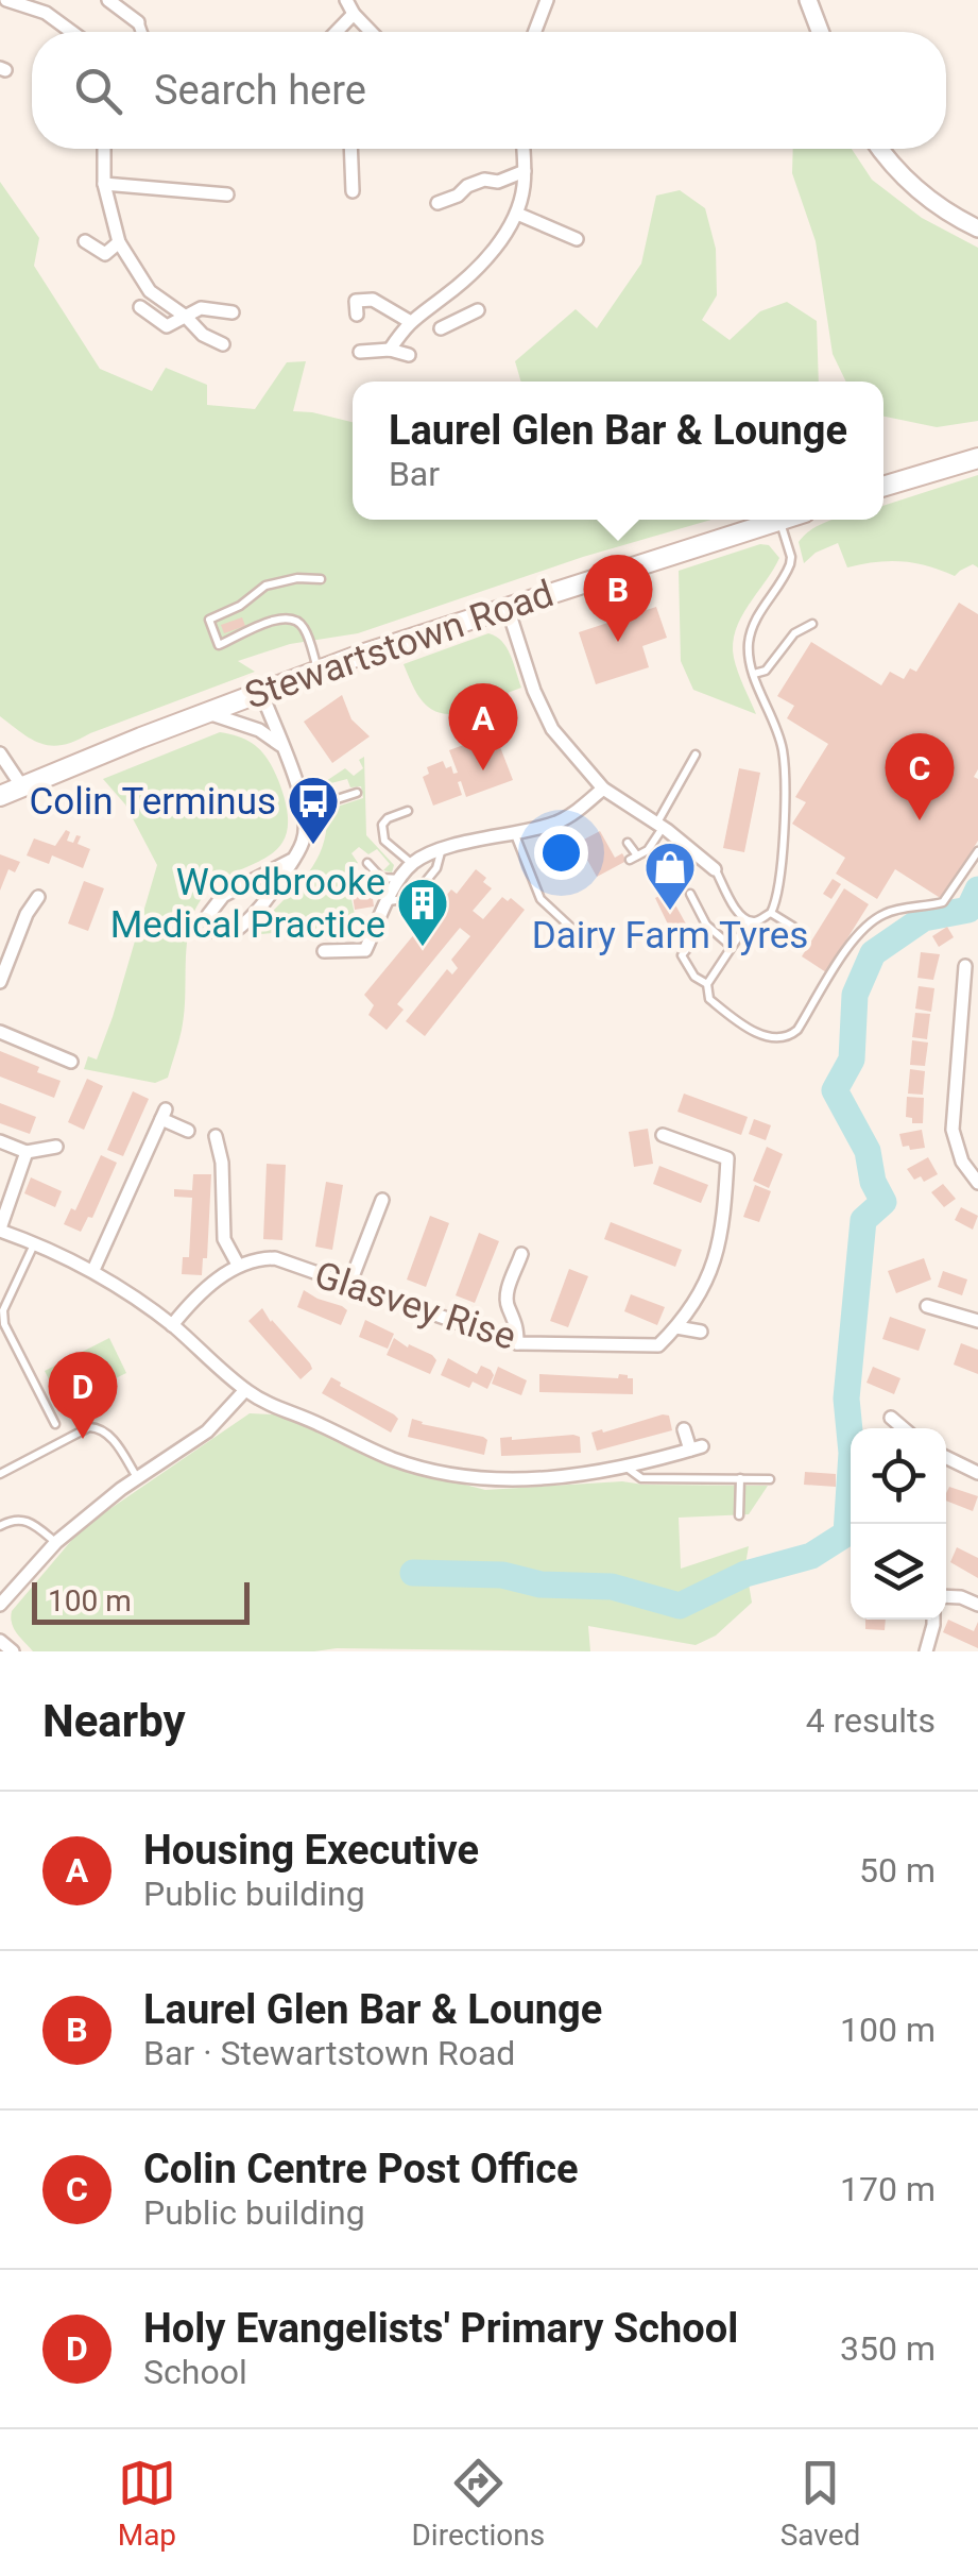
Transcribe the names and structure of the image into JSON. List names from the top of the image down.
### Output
{
  "streets": {
    "main road": ["Stewartstown Road"],
    "street": ["Glasvey Rise"]
  },
  "places": {
    "bus stop": ["Colin Terminus"],
    "shop": ["Dairy Farm Tyres"],
    "building": ["Woodbrooke Medical Practice"]
  },
  "scale_bar": "100 m",
  "page": {
    "search": "Search here",
    "popup": ["Laurel Glen Bar & Lounge", "Bar"],
    "pins": [
      "B",
      "A",
      "C",
      "D"
    ],
    "scale": "100 m",
    "heading": ["Nearby", "4 results"],
    "list": [
      {
        "mark": "A",
        "name": "Housing Executive",
        "note": "Public building",
        "value": "50 m"
      },
      {
        "mark": "B",
        "name": "Laurel Glen Bar & Lounge",
        "note": "Bar · Stewartstown Road",
        "value": "100 m"
      },
      {
        "mark": "C",
        "name": "Colin Centre Post Office",
        "note": "Public building",
        "value": "170 m"
      },
      {
        "mark": "D",
        "name": "Holy Evangelists' Primary School",
        "note": "School",
        "value": "350 m"
      }
    ],
    "nav": ["Map", "Directions", "Saved"]
  }
}
